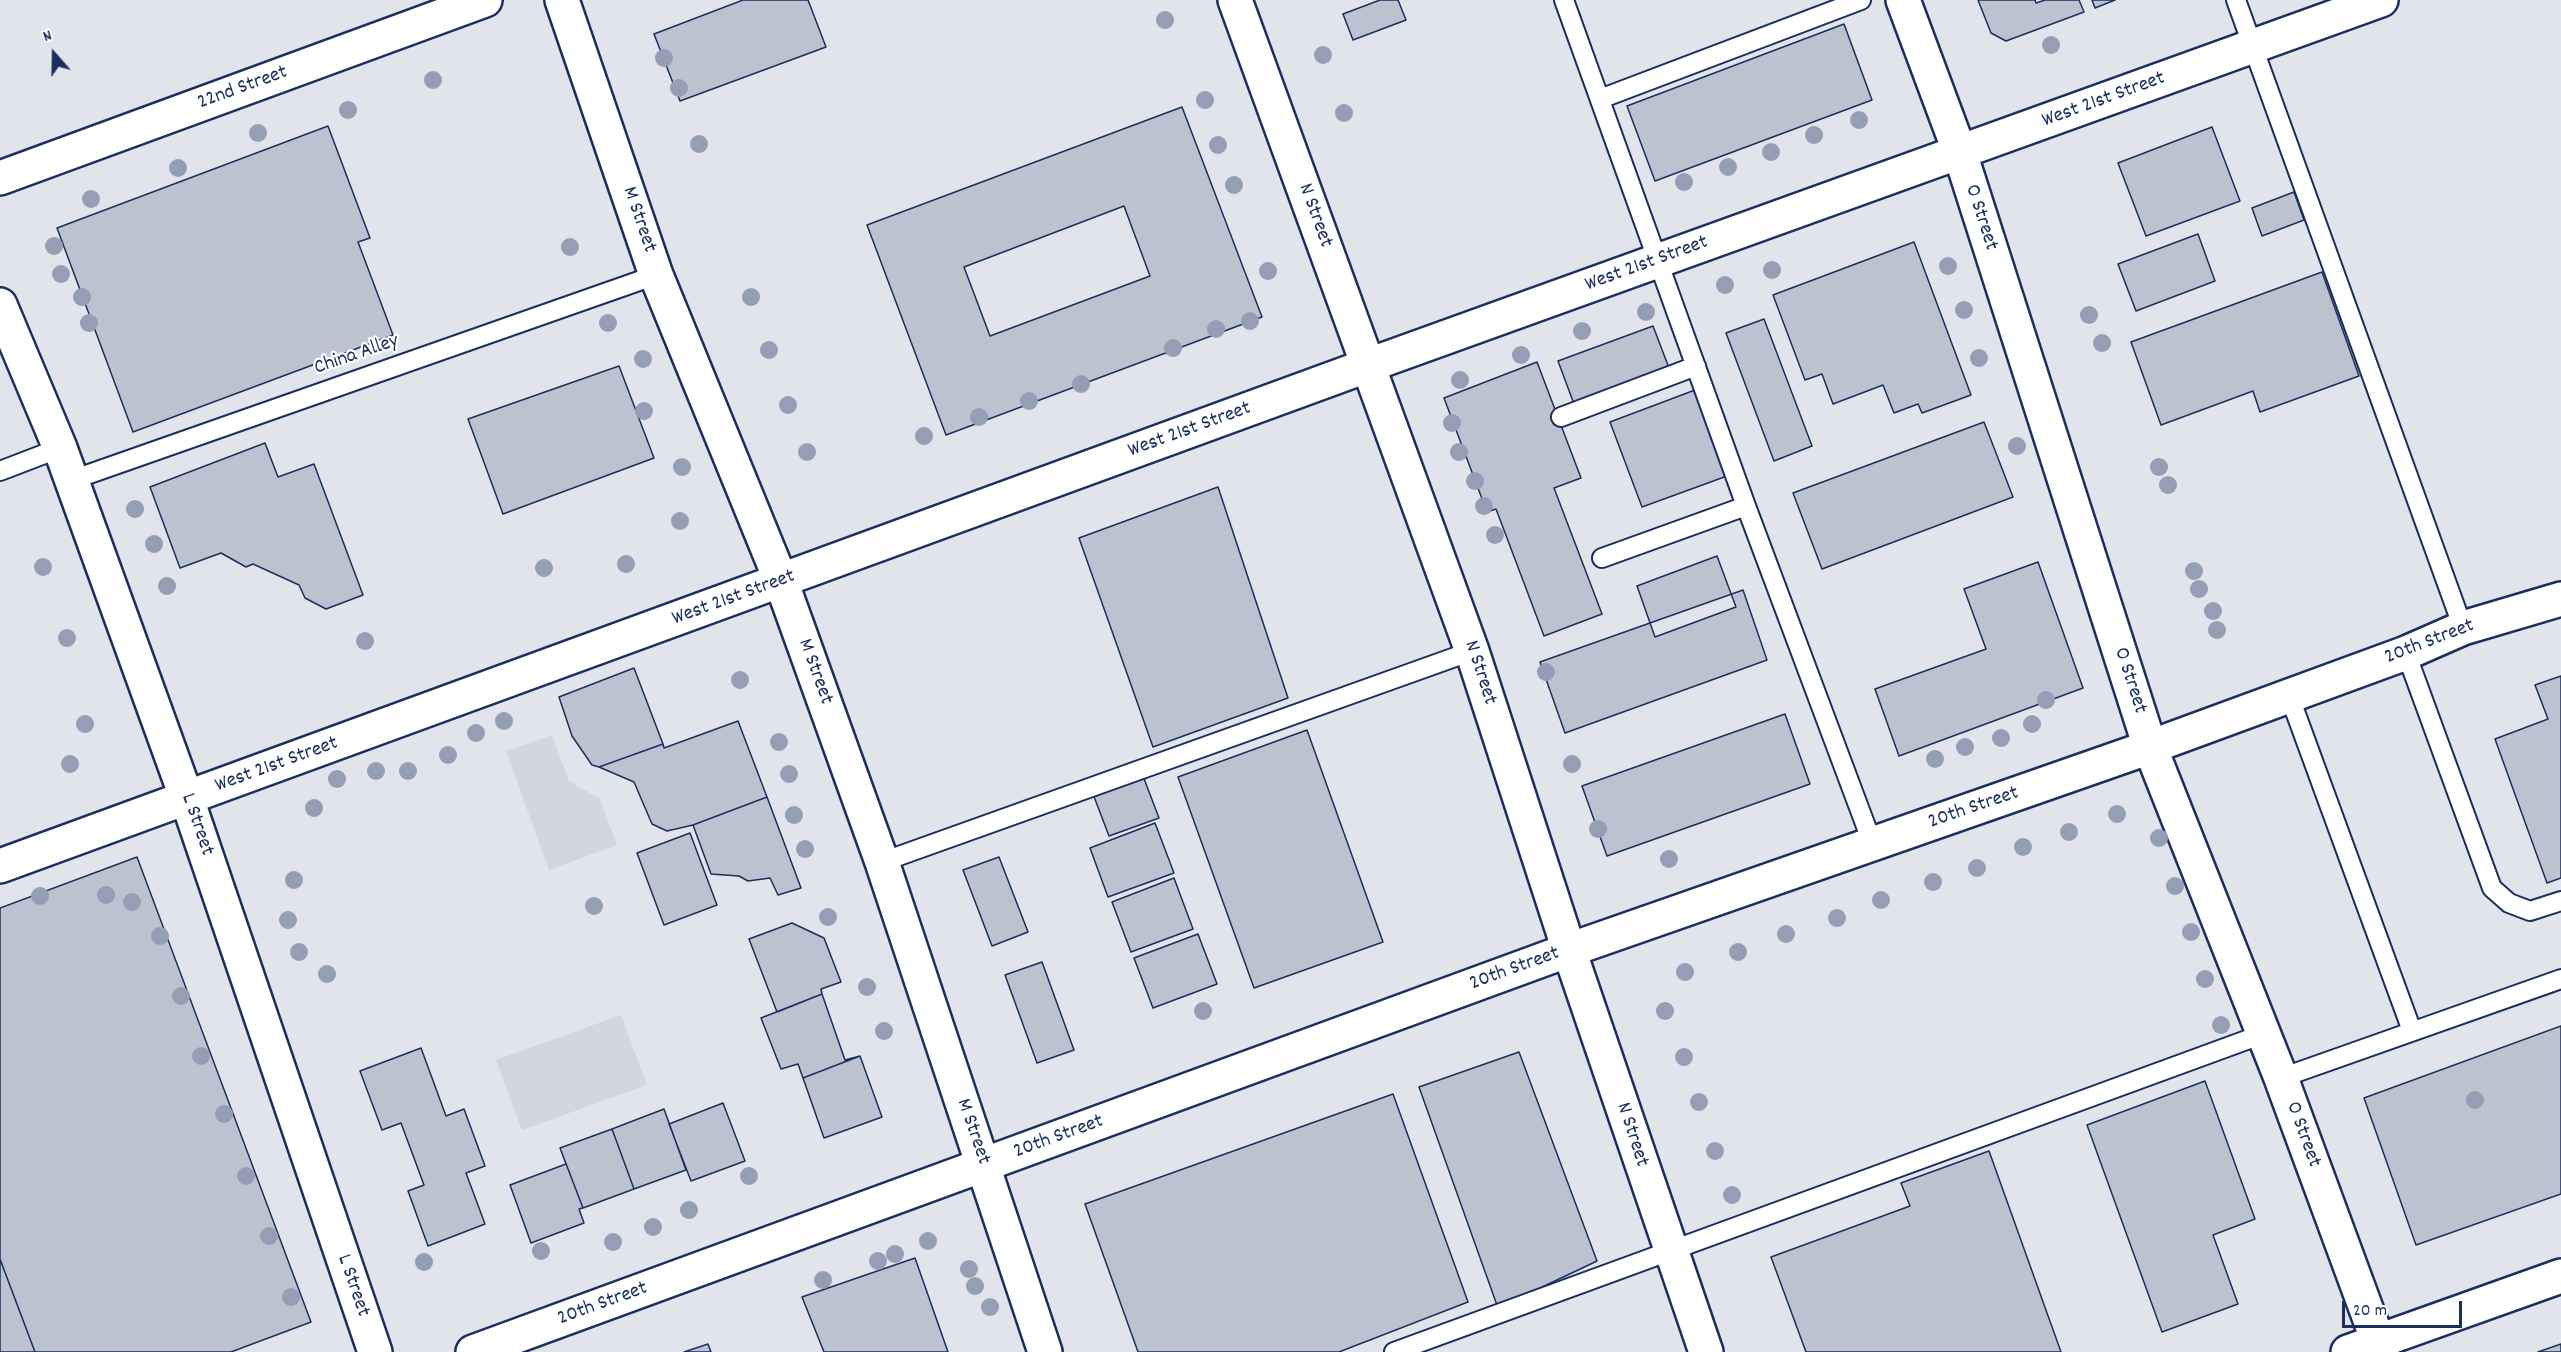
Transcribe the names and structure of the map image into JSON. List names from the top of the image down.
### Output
{
  "streets": {
    "street": [
      "22nd Street",
      "West 21st Street",
      "N Street",
      "O Street",
      "M Street",
      "20th Street",
      "L Street"
    ],
    "lane": ["China Alley"]
  },
  "crossings": [
    ["West 21st Street", "N Street"],
    ["West 21st Street", "O Street"],
    ["West 21st Street", "M Street"],
    ["West 21st Street", "L Street"],
    ["N Street", "20th Street"],
    ["O Street", "20th Street"],
    ["M Street", "China Alley"],
    ["M Street", "20th Street"],
    ["China Alley", "L Street"]
  ],
  "scale_bar": "20 m",
  "north": "top"
}
